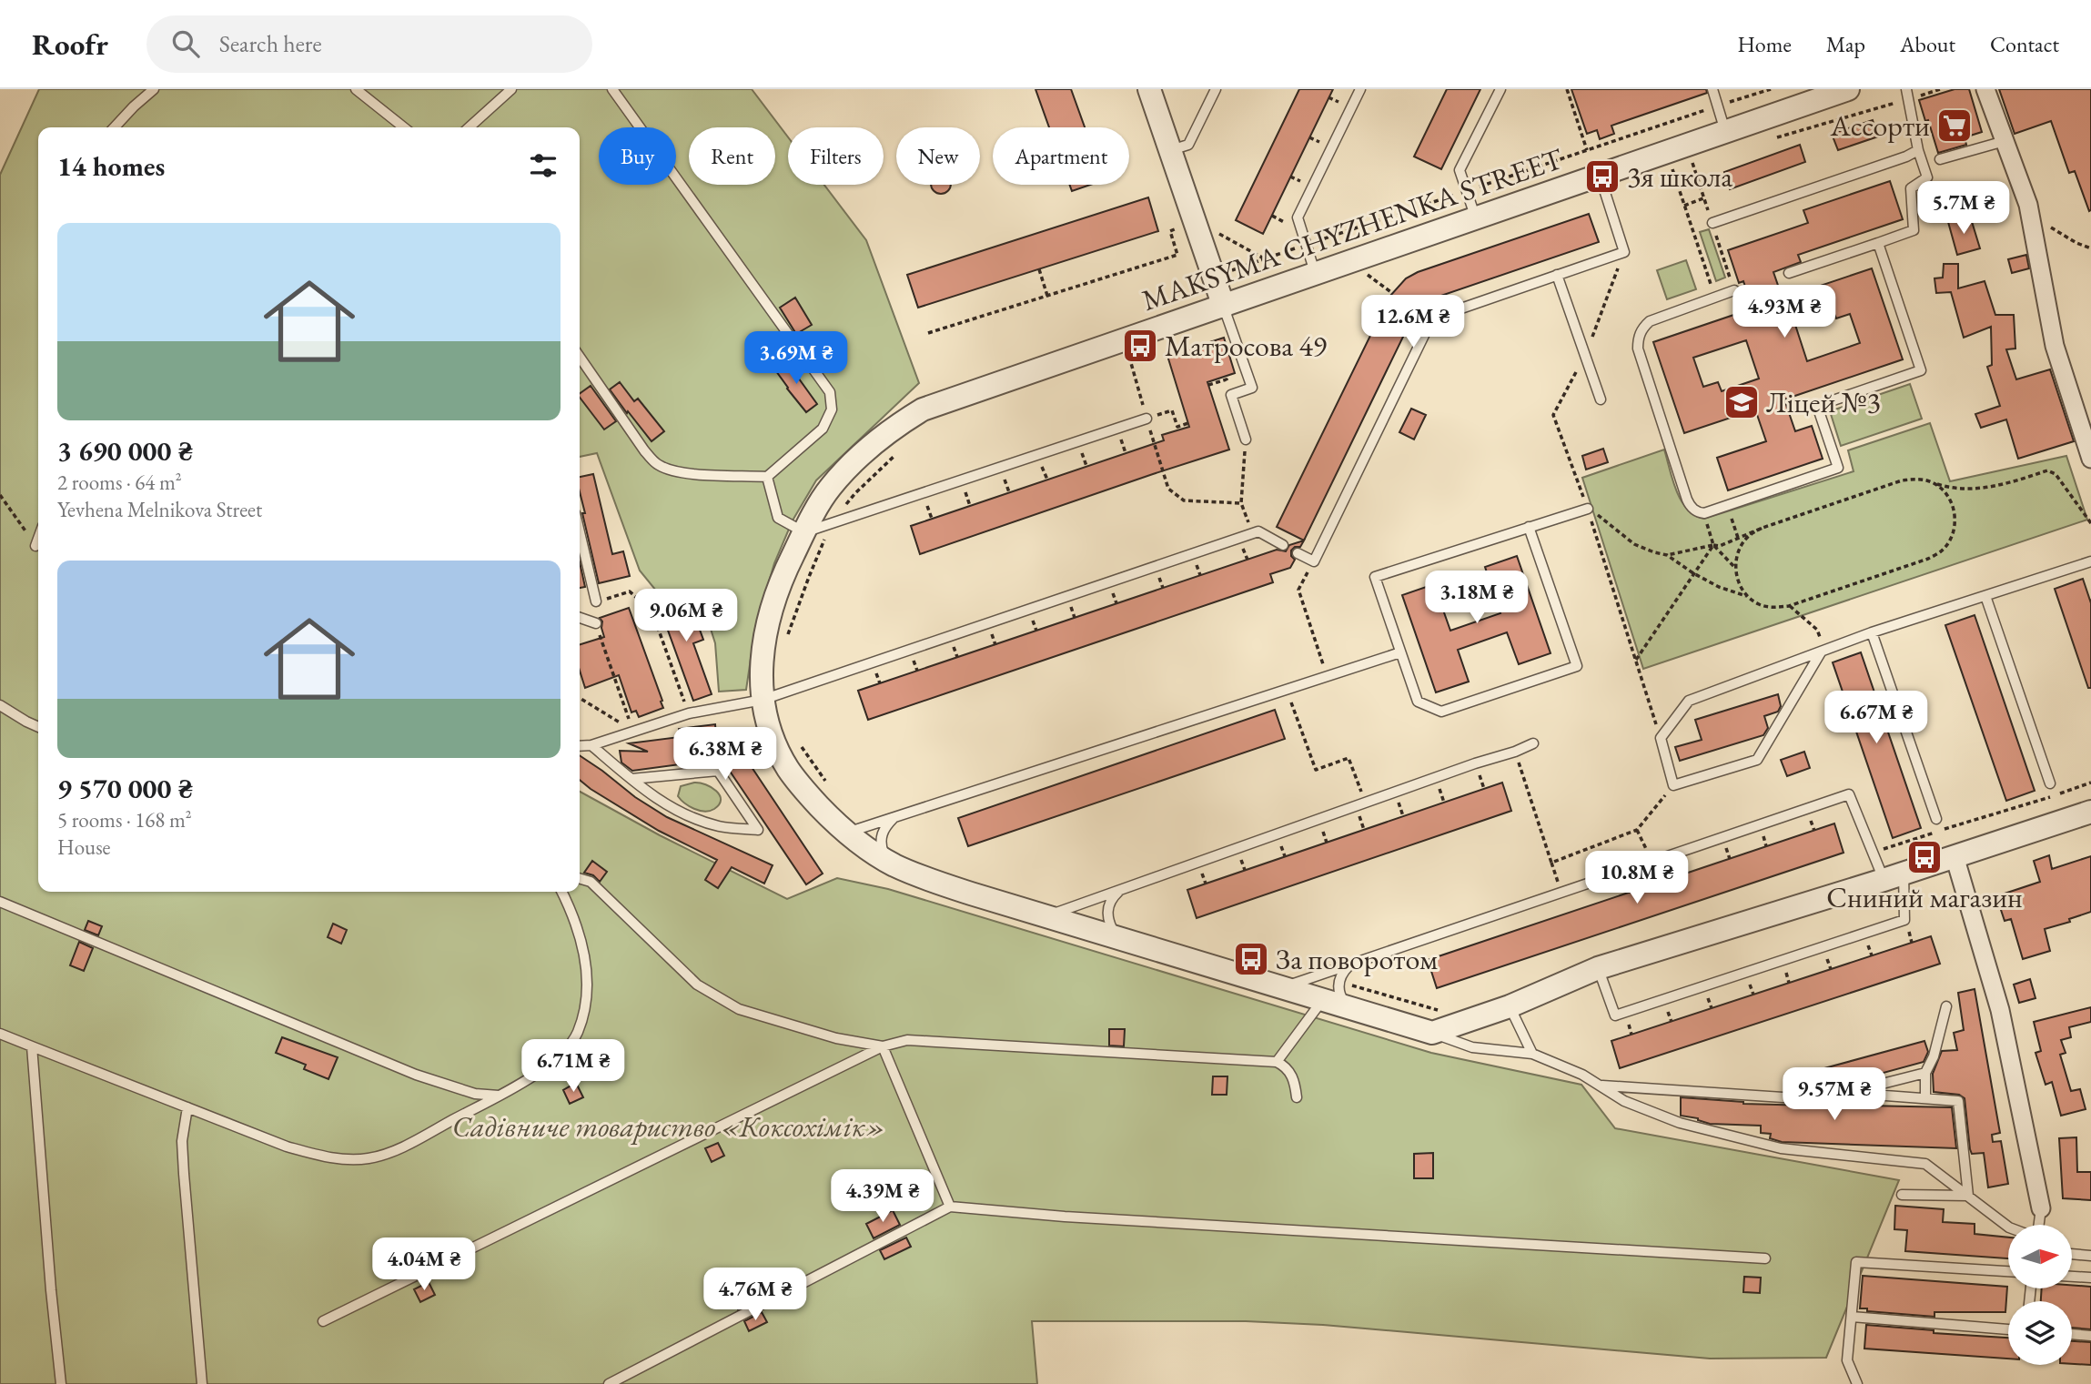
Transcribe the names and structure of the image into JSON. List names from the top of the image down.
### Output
{
  "streets": {
    "street": ["MAKSYMA CHYZHENKA STREET"]
  },
  "parks": ["Садівниче товариство «Коксохімік»"],
  "places": {
    "supermarket": ["Ассорти"],
    "bus stop": [
      "3я школа",
      "Матросова 49",
      "Сниний магазин",
      "За поворотом"
    ],
    "school or university": ["Ліцей №3"]
  },
  "north": "right",
  "page": {
    "header": "Roofr",
    "search": "Search here",
    "nav": [
      "Home",
      "Map",
      "About",
      "Contact"
    ],
    "chip": [
      "Buy",
      "Rent",
      "Filters",
      "New",
      "Apartment"
    ],
    "heading": "14 homes",
    "price": [
      "5.7M ₴",
      "4.93M ₴",
      "12.6M ₴",
      "3.69M ₴",
      "3.18M ₴",
      "9.06M ₴",
      "6.67M ₴",
      "6.38M ₴",
      "10.8M ₴",
      "6.71M ₴",
      "9.57M ₴",
      "4.39M ₴",
      "4.04M ₴",
      "4.76M ₴"
    ],
    "list": [
      {
        "name": "3 690 000 ₴",
        "note": "2 rooms · 64 m² · Yevhena Melnikova Street"
      },
      {
        "name": "9 570 000 ₴",
        "note": "5 rooms · 168 m² · House"
      }
    ]
  }
}
